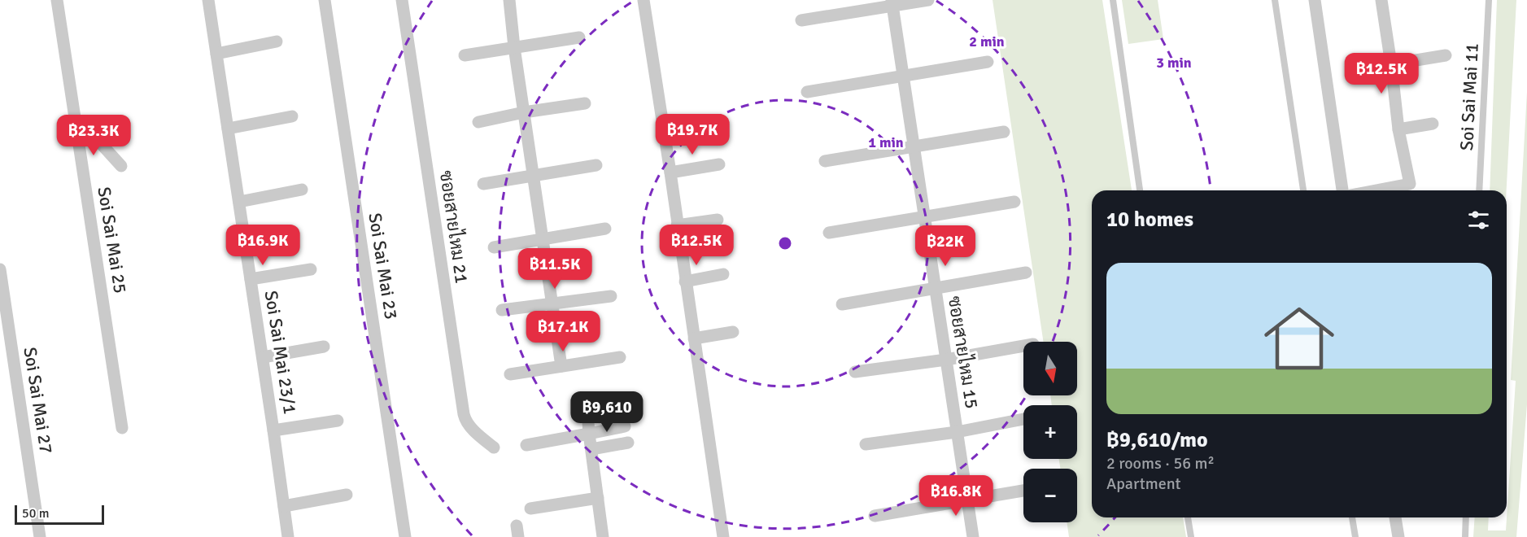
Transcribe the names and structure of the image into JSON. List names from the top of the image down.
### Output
{
  "streets": {
    "street": [
      "ซอยสายไหม 21",
      "Soi Sai Mai 25",
      "Soi Sai Mai 23",
      "Soi Sai Mai 23/1",
      "ซอยสายไหม 15",
      "Soi Sai Mai 27"
    ],
    "lane": ["Soi Sai Mai 11"]
  },
  "scale_bar": "50 m",
  "north": "bottom",
  "page": {
    "price": [
      "฿12.5K",
      "฿19.7K",
      "฿23.3K",
      "฿16.9K",
      "฿12.5K",
      "฿22K",
      "฿11.5K",
      "฿17.1K",
      "฿9,610",
      "฿16.8K"
    ],
    "heading": "10 homes",
    "list": [
      {
        "name": "฿9,610/mo",
        "note": "2 rooms · 56 m² · Apartment"
      }
    ],
    "map_buttons": ["+", "−"],
    "scale": "50 m"
  },
  "rings": ["2 min", "3 min", "1 min"]
}
